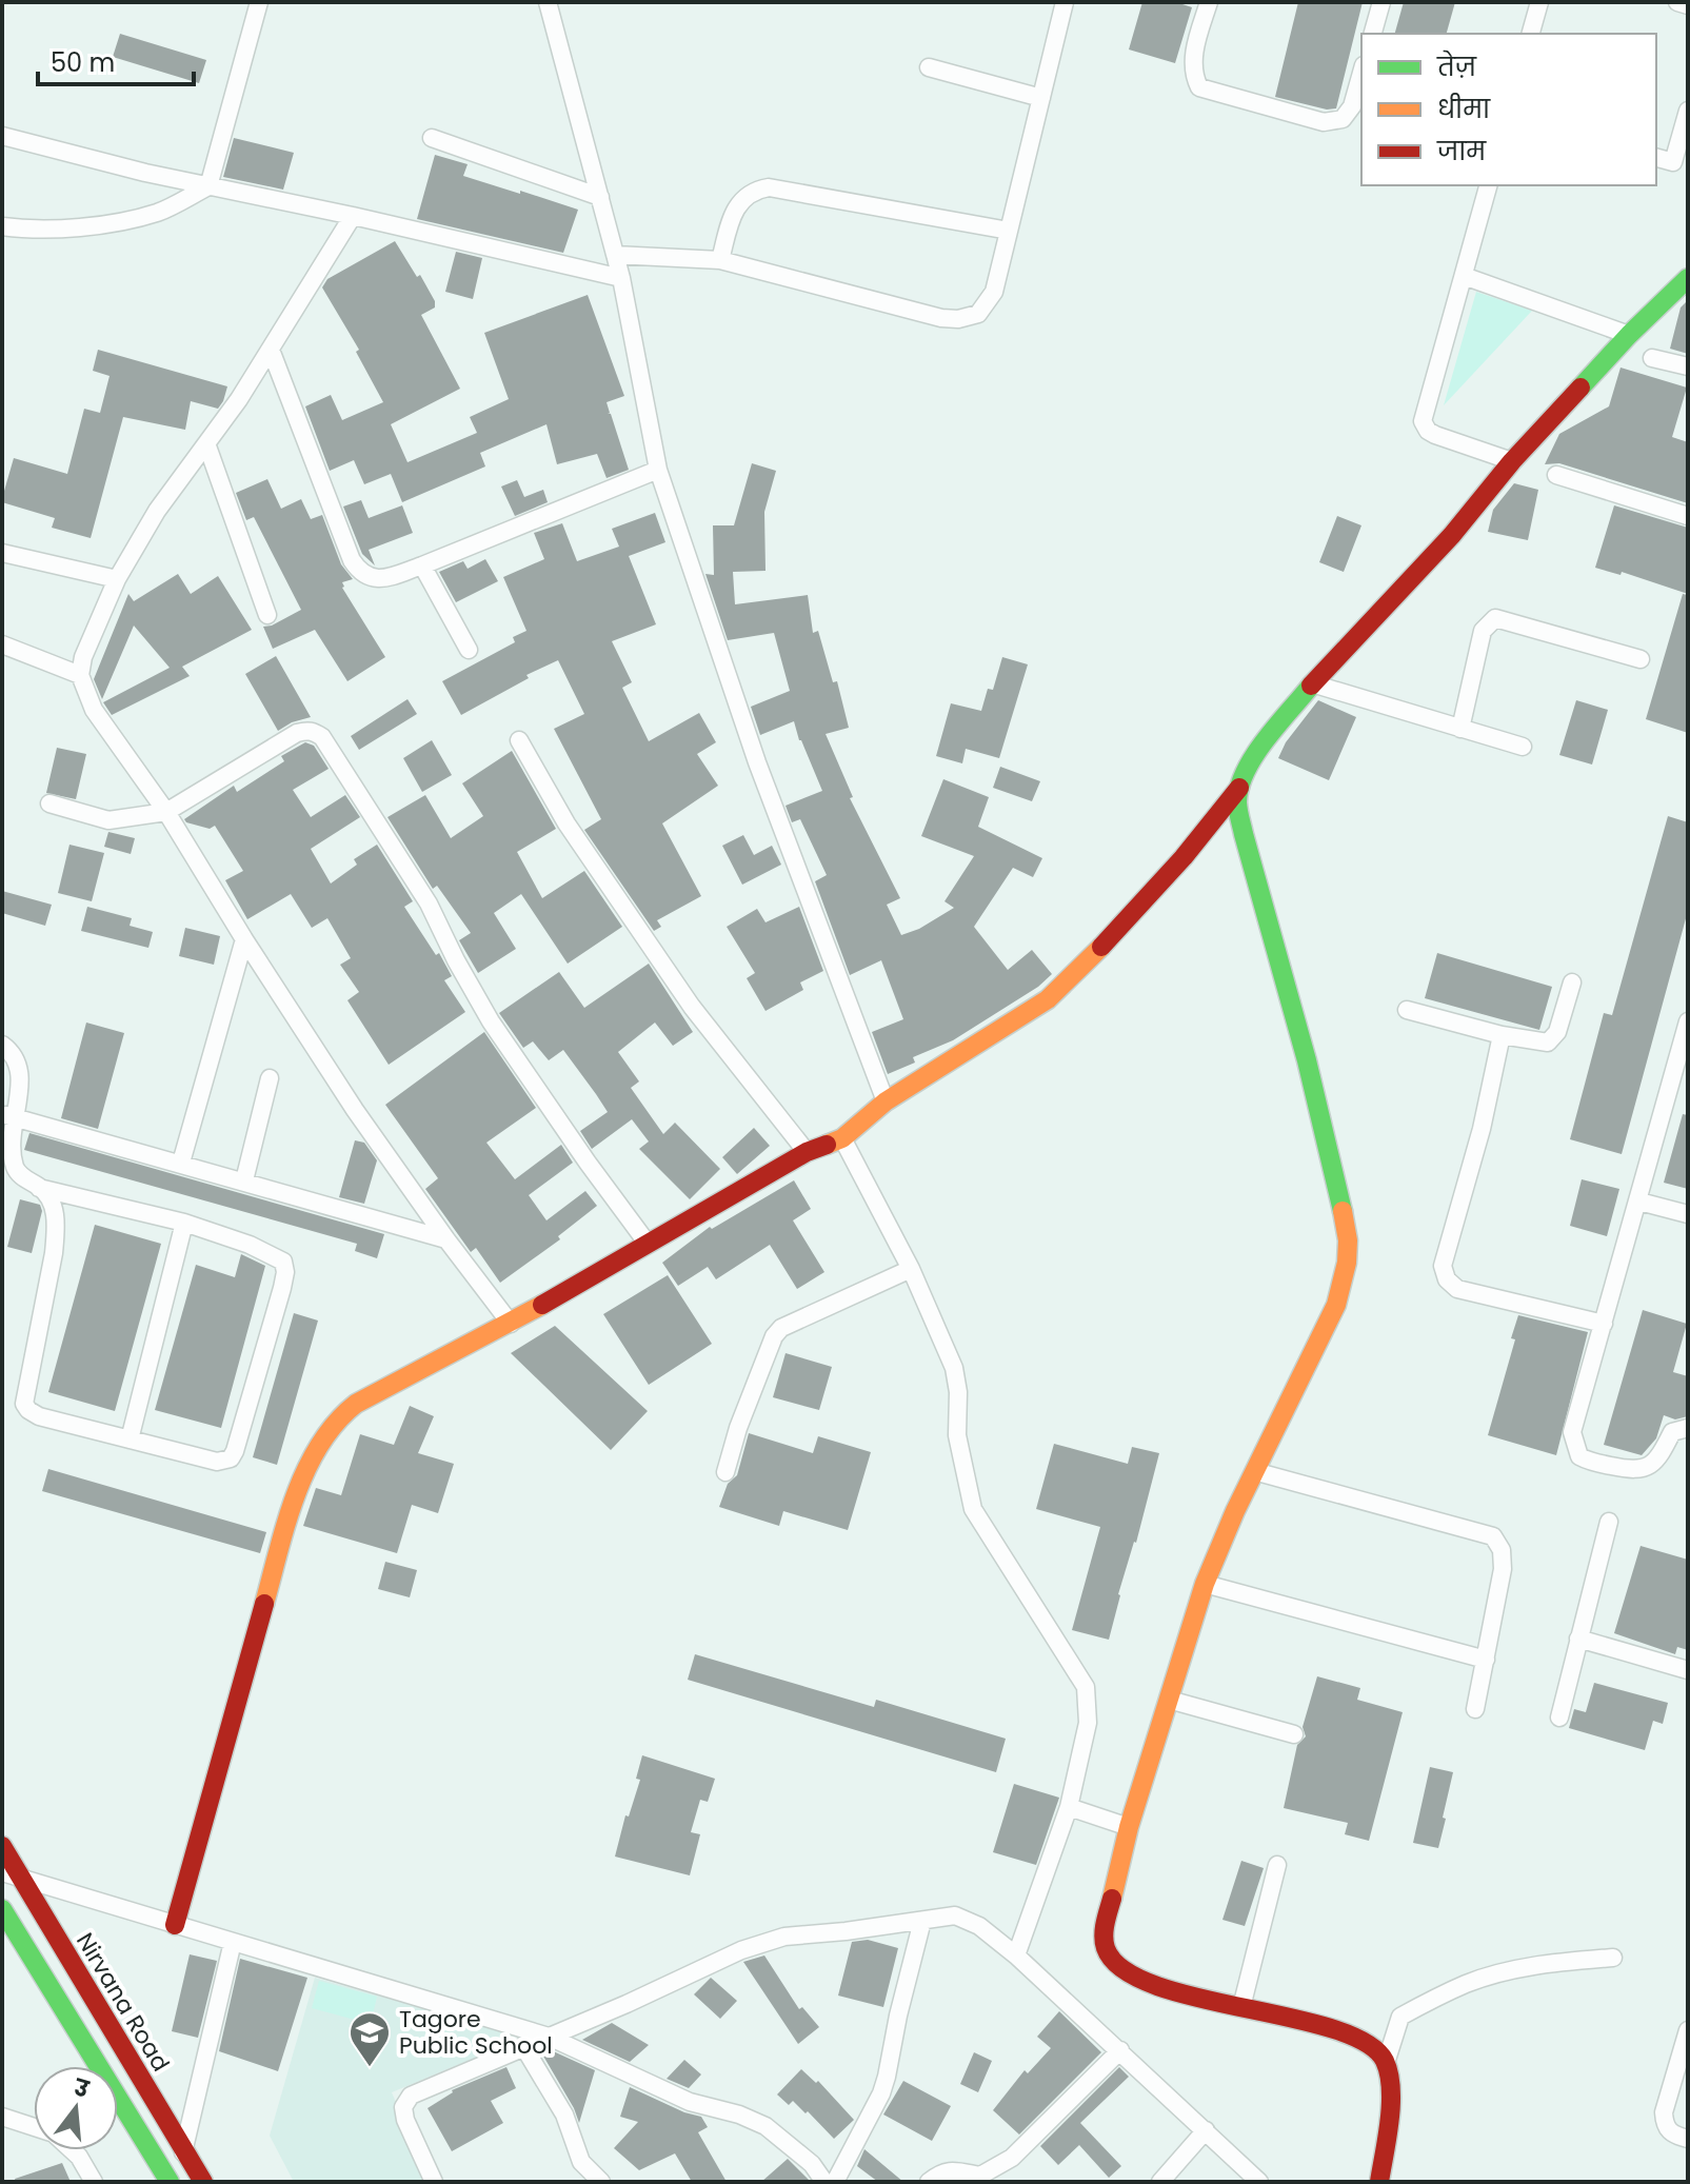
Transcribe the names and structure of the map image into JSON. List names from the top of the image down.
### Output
{
  "streets": {
    "street": ["Nirvana Road"]
  },
  "places": {
    "school or university": ["Tagore Public School"]
  },
  "legend": ["तेज़", "धीमा", "जाम"],
  "scale_bar": "50 m",
  "north": "top"
}
